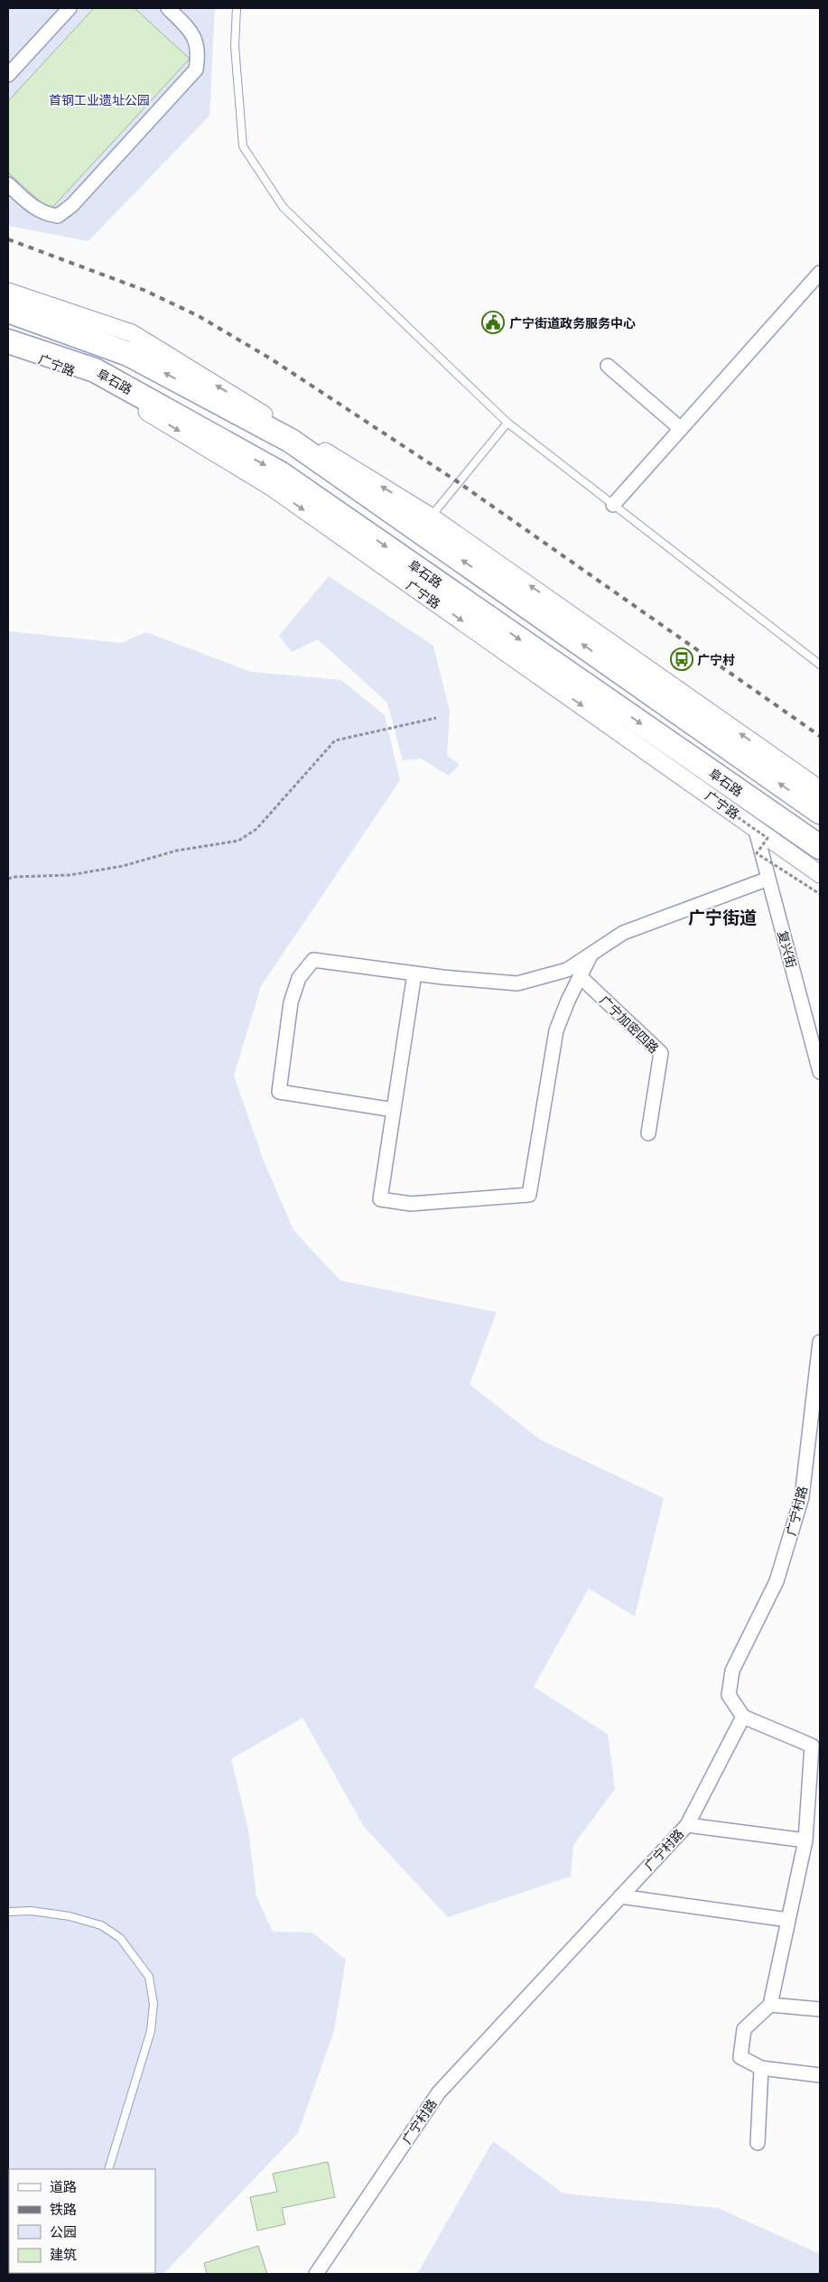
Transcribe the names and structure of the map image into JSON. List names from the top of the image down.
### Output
{
  "streets": {
    "highway": ["阜石路"],
    "street": [
      "广宁路",
      "复兴街",
      "广宁加密四路",
      "广宁村路"
    ]
  },
  "crossings": [
    ["广宁路", "复兴街"]
  ],
  "districts": ["广宁街道"],
  "parks": ["首钢工业遗址公园"],
  "places": {
    "public building": ["广宁街道政务服务中心"],
    "bus stop": ["广宁村"]
  },
  "legend": [
    "道路",
    "铁路",
    "公园",
    "建筑"
  ]
}
